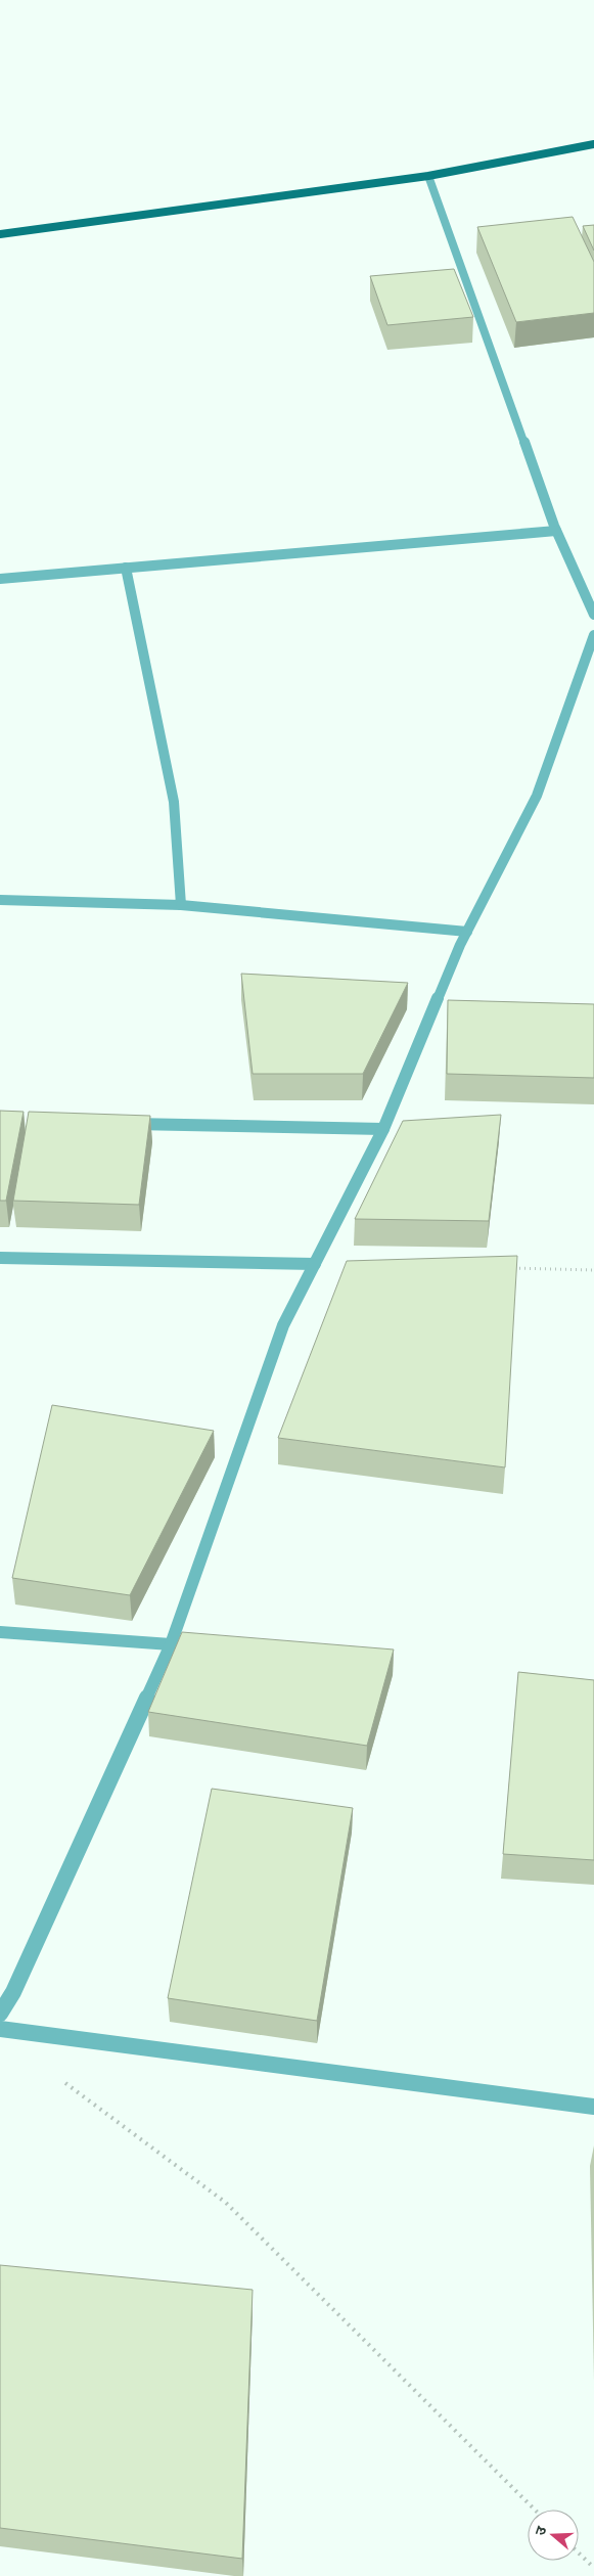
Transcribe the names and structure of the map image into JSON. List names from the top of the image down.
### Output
{
  "north": "left"
}
